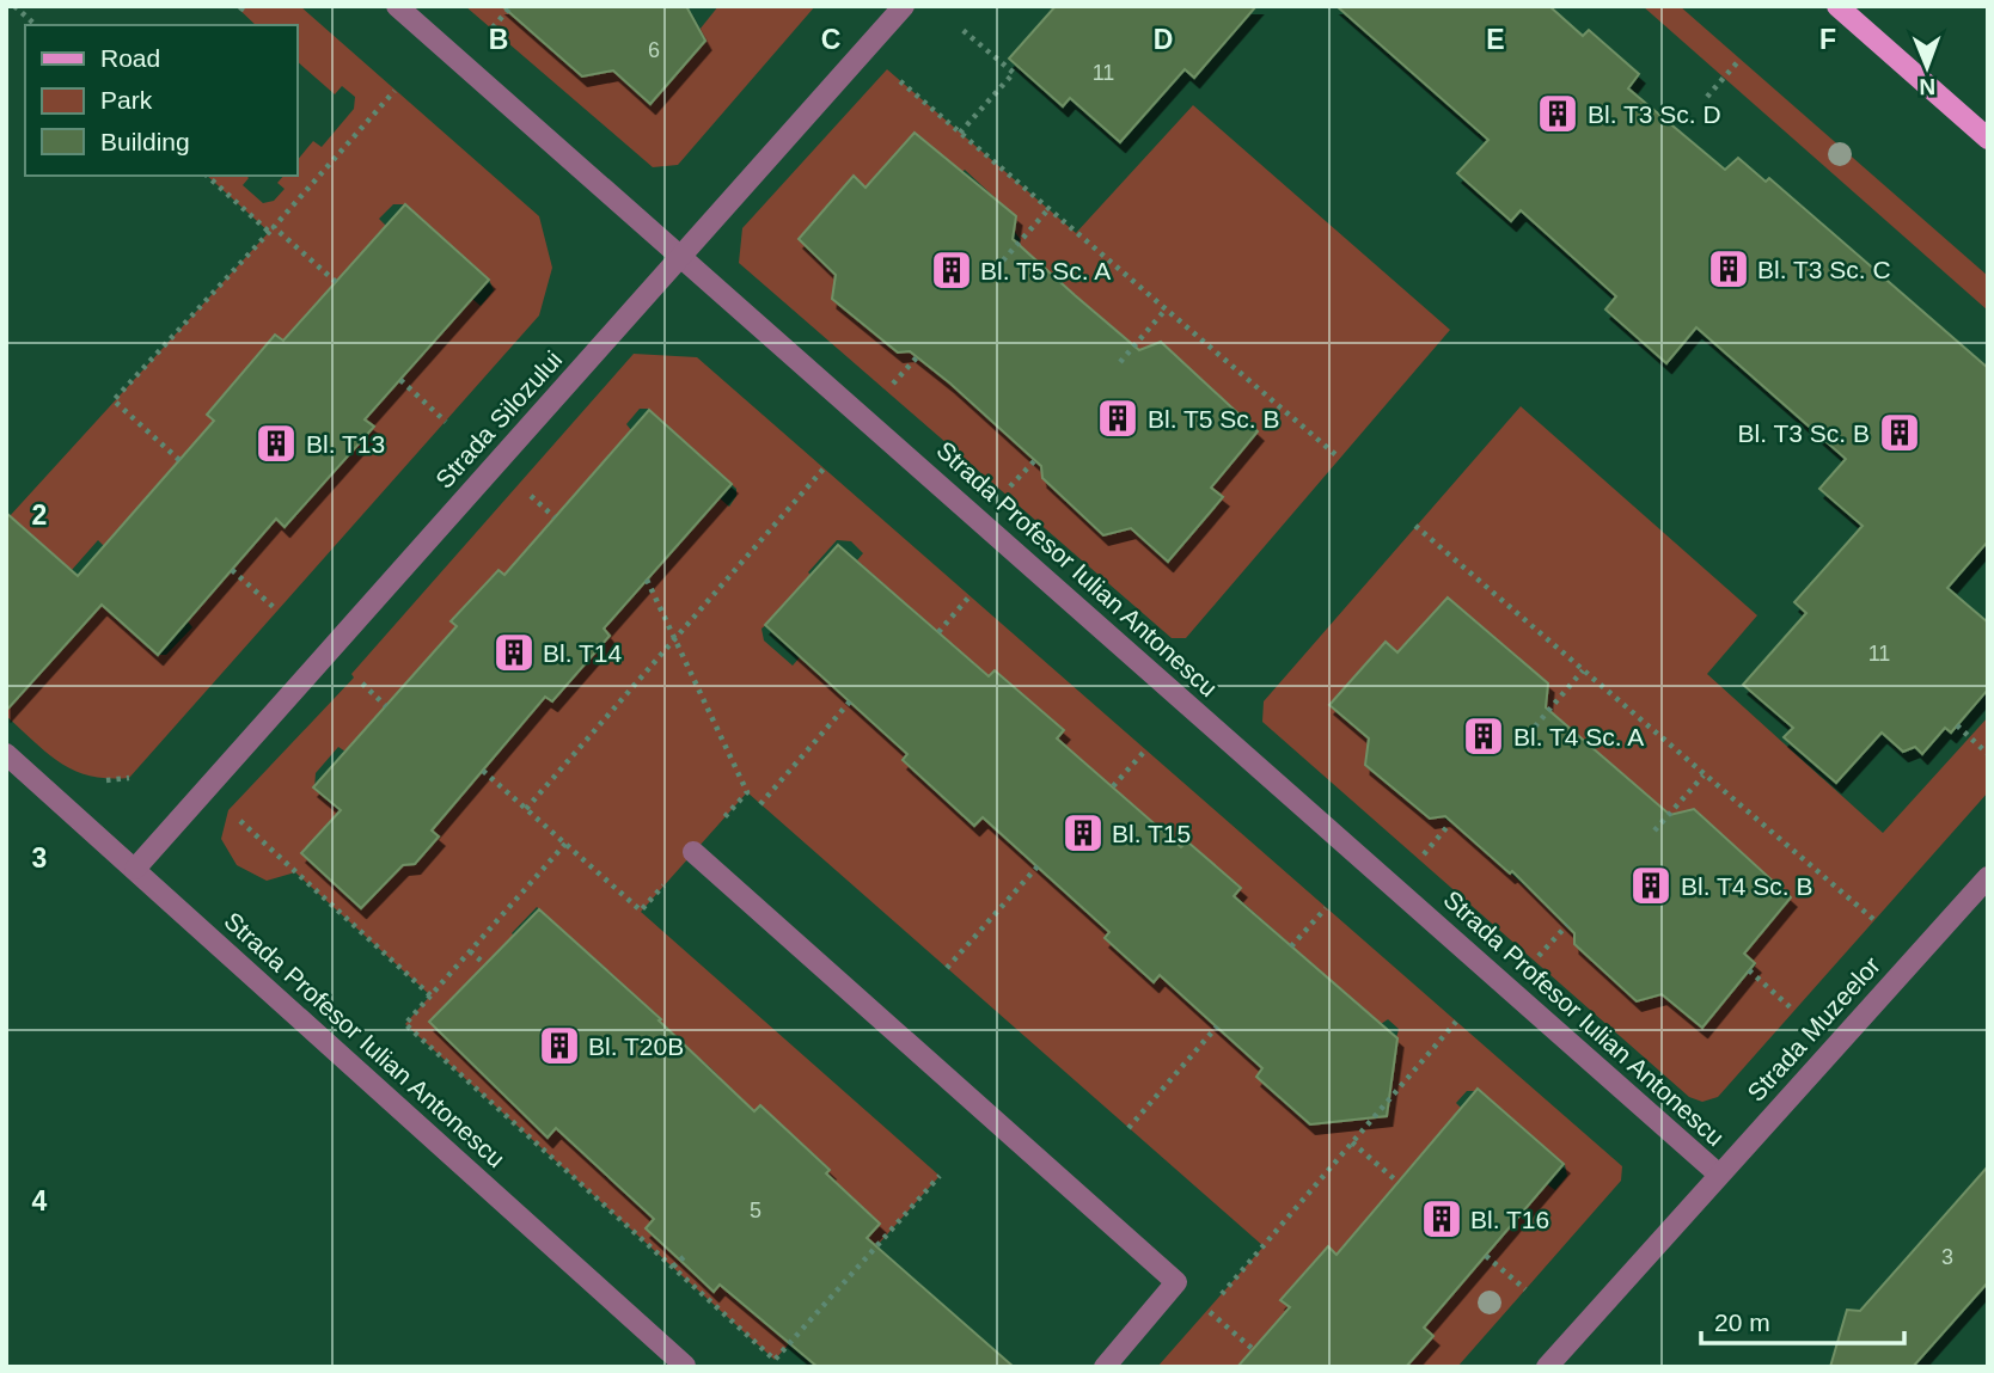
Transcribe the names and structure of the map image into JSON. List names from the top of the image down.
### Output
{
  "streets": {
    "street": ["Strada Silozului", "Strada Profesor Iulian Antonescu", "Strada Muzeelor"]
  },
  "crossings": [
    ["Strada Silozului", "Strada Profesor Iulian Antonescu"],
    ["Strada Profesor Iulian Antonescu", "Strada Muzeelor"]
  ],
  "places": {
    "building": [
      "Bl. T3 Sc. D",
      "Bl. T3 Sc. C",
      "Bl. T5 Sc. A",
      "Bl. T5 Sc. B",
      "Bl. T3 Sc. B",
      "Bl. T13",
      "Bl. T14",
      "Bl. T4 Sc. A",
      "Bl. T15",
      "Bl. T4 Sc. B",
      "Bl. T20B",
      "Bl. T16"
    ]
  },
  "house_numbers": [
    "6",
    "11",
    "11",
    "5",
    "3"
  ],
  "legend": ["Road", "Park", "Building"],
  "scale_bar": "20 m",
  "north": "bottom",
  "grid": {
    "columns": [
      "B",
      "C",
      "D",
      "E",
      "F"
    ],
    "rows": ["2", "3", "4"]
  }
}
